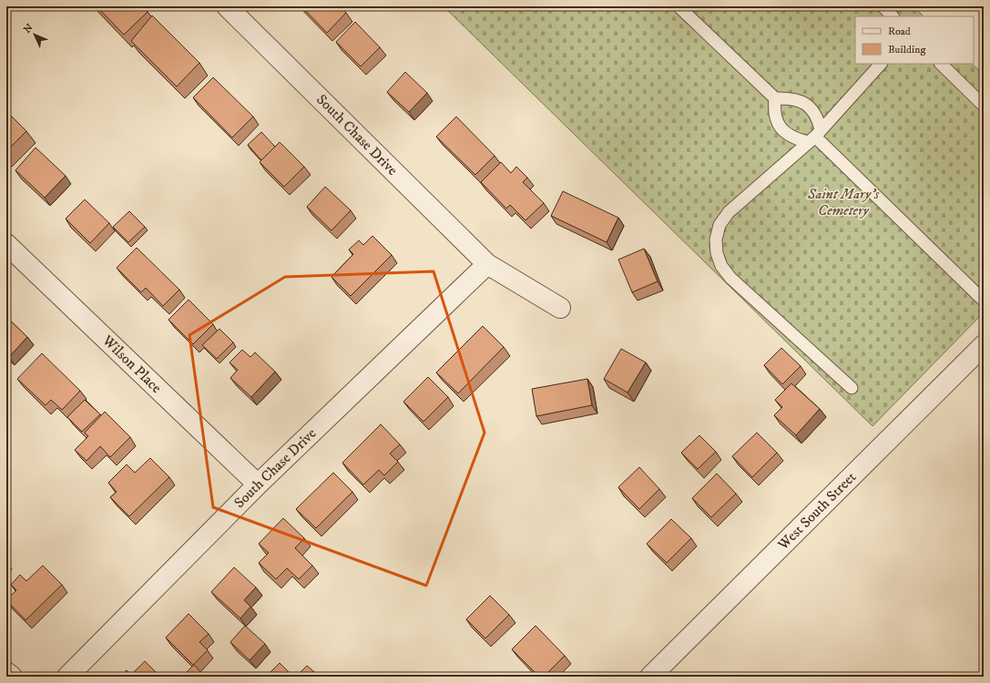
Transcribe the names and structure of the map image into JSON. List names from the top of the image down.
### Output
{
  "streets": {
    "street": ["South Chase Drive", "Wilson Place", "West South Street"]
  },
  "crossings": [
    ["South Chase Drive", "Wilson Place"]
  ],
  "parks": ["Saint Mary's Cemetery"],
  "legend": ["Road", "Building"],
  "north": "top left"
}
